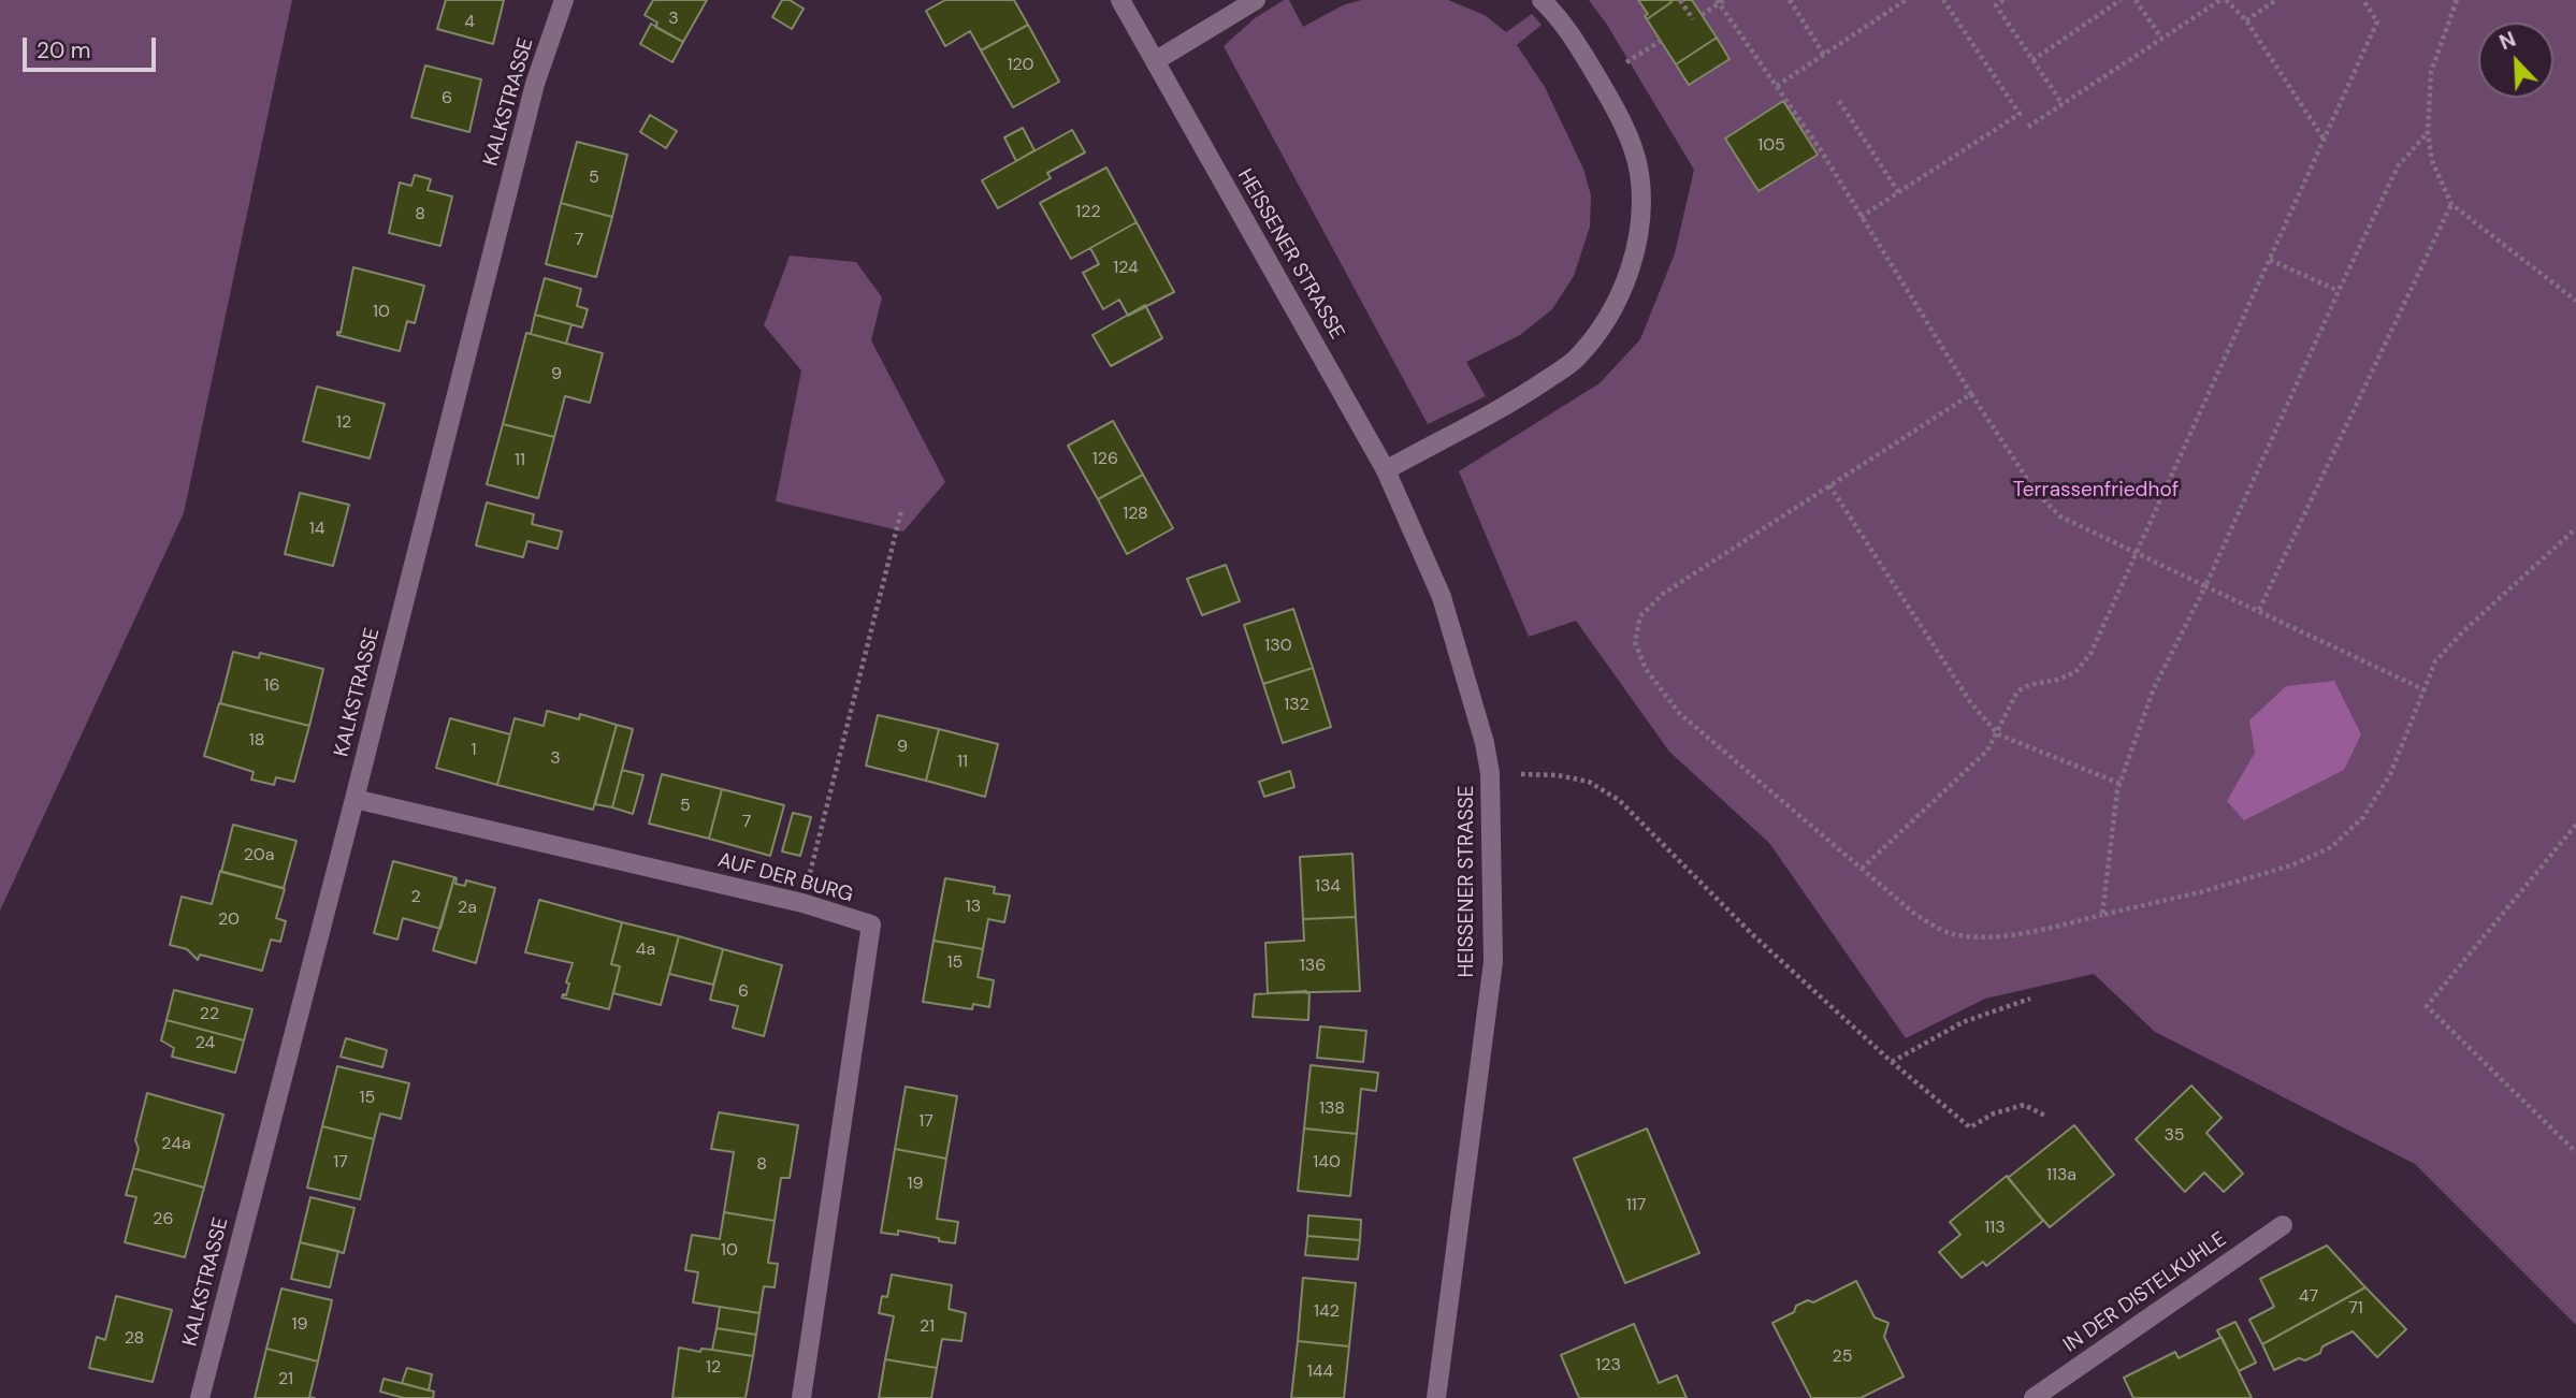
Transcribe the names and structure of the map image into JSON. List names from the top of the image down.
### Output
{
  "streets": {
    "street": [
      "KALKSTRASSE",
      "HEISSENER STRASSE",
      "AUF DER BURG",
      "IN DER DISTELKUHLE"
    ]
  },
  "crossings": [
    ["KALKSTRASSE", "AUF DER BURG"]
  ],
  "parks": ["Terrassenfriedhof"],
  "house_numbers": [
    "3",
    "4",
    "120",
    "6",
    "105",
    "5",
    "122",
    "8",
    "7",
    "124",
    "10",
    "9",
    "12",
    "126",
    "11",
    "128",
    "14",
    "130",
    "16",
    "132",
    "18",
    "9",
    "1",
    "3",
    "11",
    "5",
    "7",
    "20a",
    "134",
    "2",
    "13",
    "2a",
    "20",
    "4a",
    "15",
    "136",
    "6",
    "22",
    "24",
    "15",
    "138",
    "17",
    "35",
    "24a",
    "17",
    "140",
    "8",
    "113a",
    "19",
    "117",
    "26",
    "113",
    "10",
    "47",
    "71",
    "142",
    "19",
    "21",
    "28",
    "25",
    "123",
    "12",
    "144",
    "21"
  ],
  "scale_bar": "20 m",
  "north": "top left"
}
